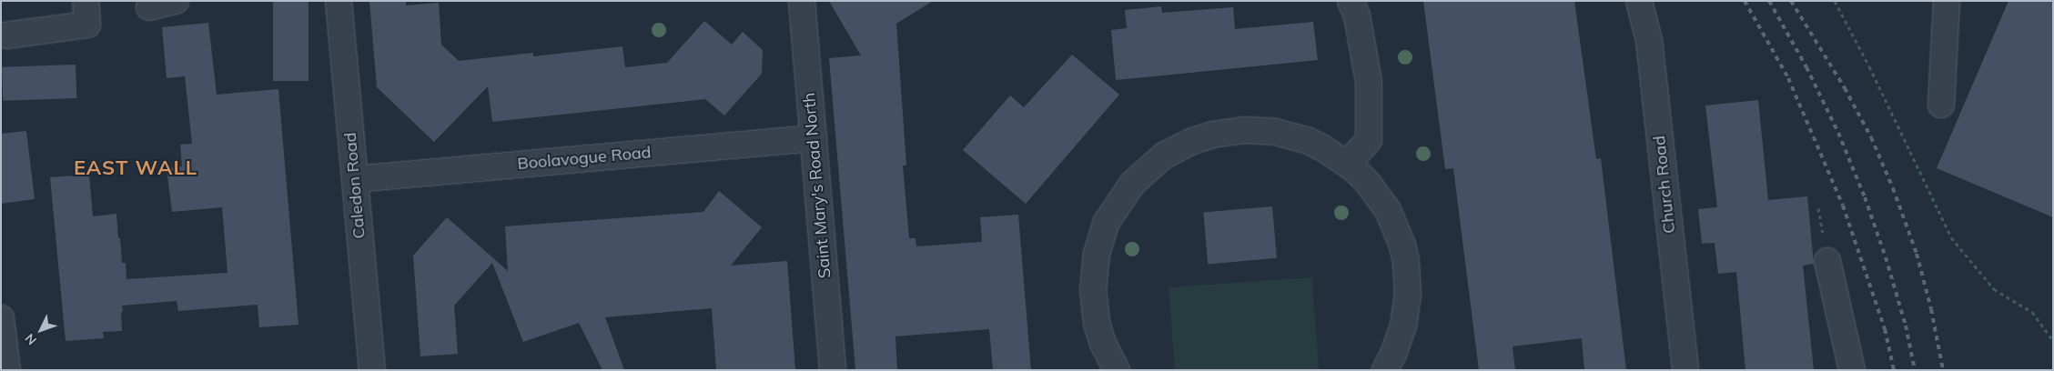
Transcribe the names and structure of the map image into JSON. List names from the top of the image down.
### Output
{
  "streets": {
    "street": [
      "Boolavogue Road",
      "Church Road",
      "Caledon Road",
      "Saint Mary's Road North"
    ]
  },
  "crossings": [
    ["Boolavogue Road", "Caledon Road"],
    ["Boolavogue Road", "Saint Mary's Road North"]
  ],
  "districts": ["EAST WALL"],
  "north": "bottom left"
}
